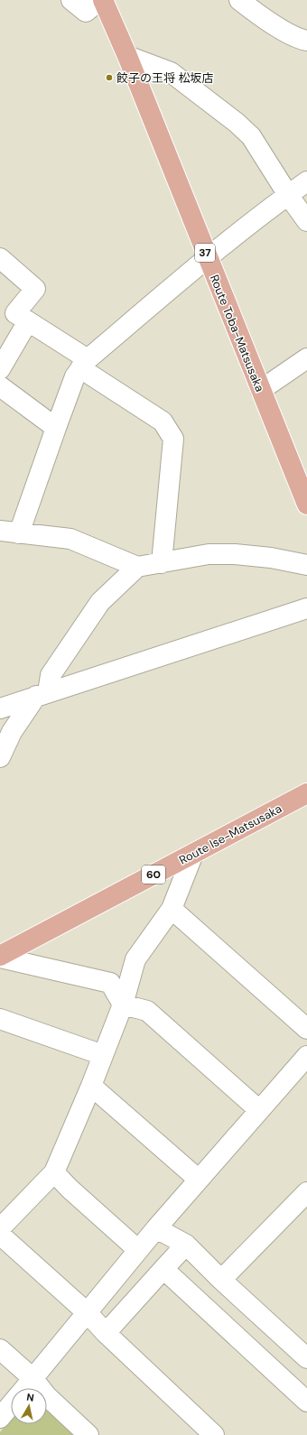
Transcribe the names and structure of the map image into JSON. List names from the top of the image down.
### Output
{
  "streets": {
    "main road": [
      "37",
      "Route Toba-Matsusaka",
      "Route Ise-Matsusaka",
      "60"
    ]
  },
  "places": ["餃子の王将 松坂店"],
  "north": "top"
}
